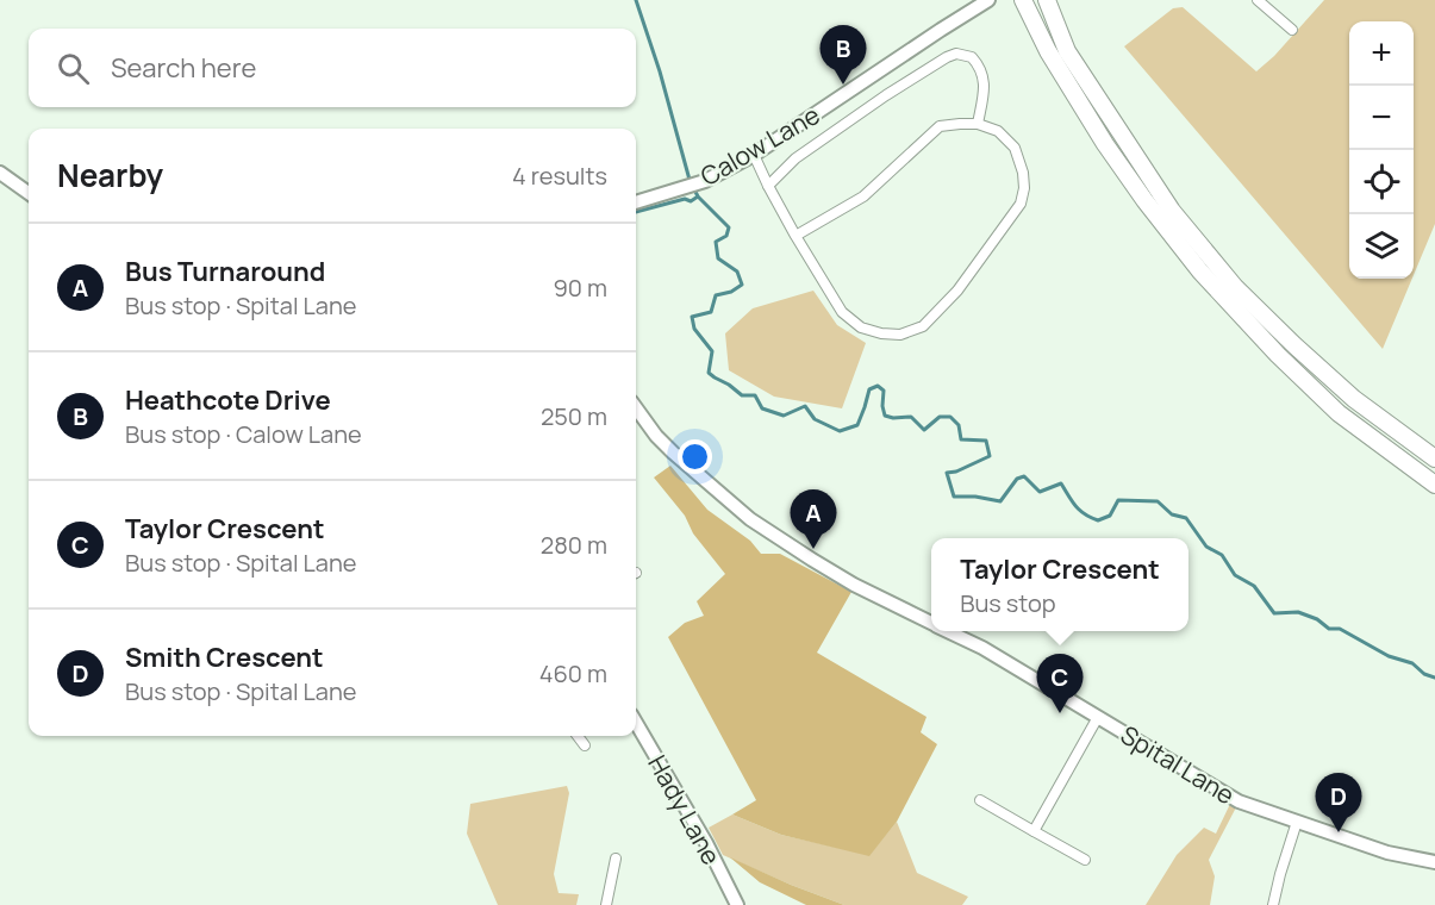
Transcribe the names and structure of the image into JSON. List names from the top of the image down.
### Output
{
  "streets": {
    "street": ["Calow Lane", "Spital Lane", "Hady Lane"]
  },
  "page": {
    "map_buttons": ["+", "−"],
    "pins": [
      "B",
      "A",
      "C",
      "D"
    ],
    "search": "Search here",
    "heading": ["Nearby", "4 results"],
    "list": [
      {
        "mark": "A",
        "name": "Bus Turnaround",
        "note": "Bus stop · Spital Lane",
        "value": "90 m"
      },
      {
        "mark": "B",
        "name": "Heathcote Drive",
        "note": "Bus stop · Calow Lane",
        "value": "250 m"
      },
      {
        "mark": "C",
        "name": "Taylor Crescent",
        "note": "Bus stop · Spital Lane",
        "value": "280 m"
      },
      {
        "mark": "D",
        "name": "Smith Crescent",
        "note": "Bus stop · Spital Lane",
        "value": "460 m"
      }
    ],
    "popup": ["Taylor Crescent", "Bus stop"]
  }
}
